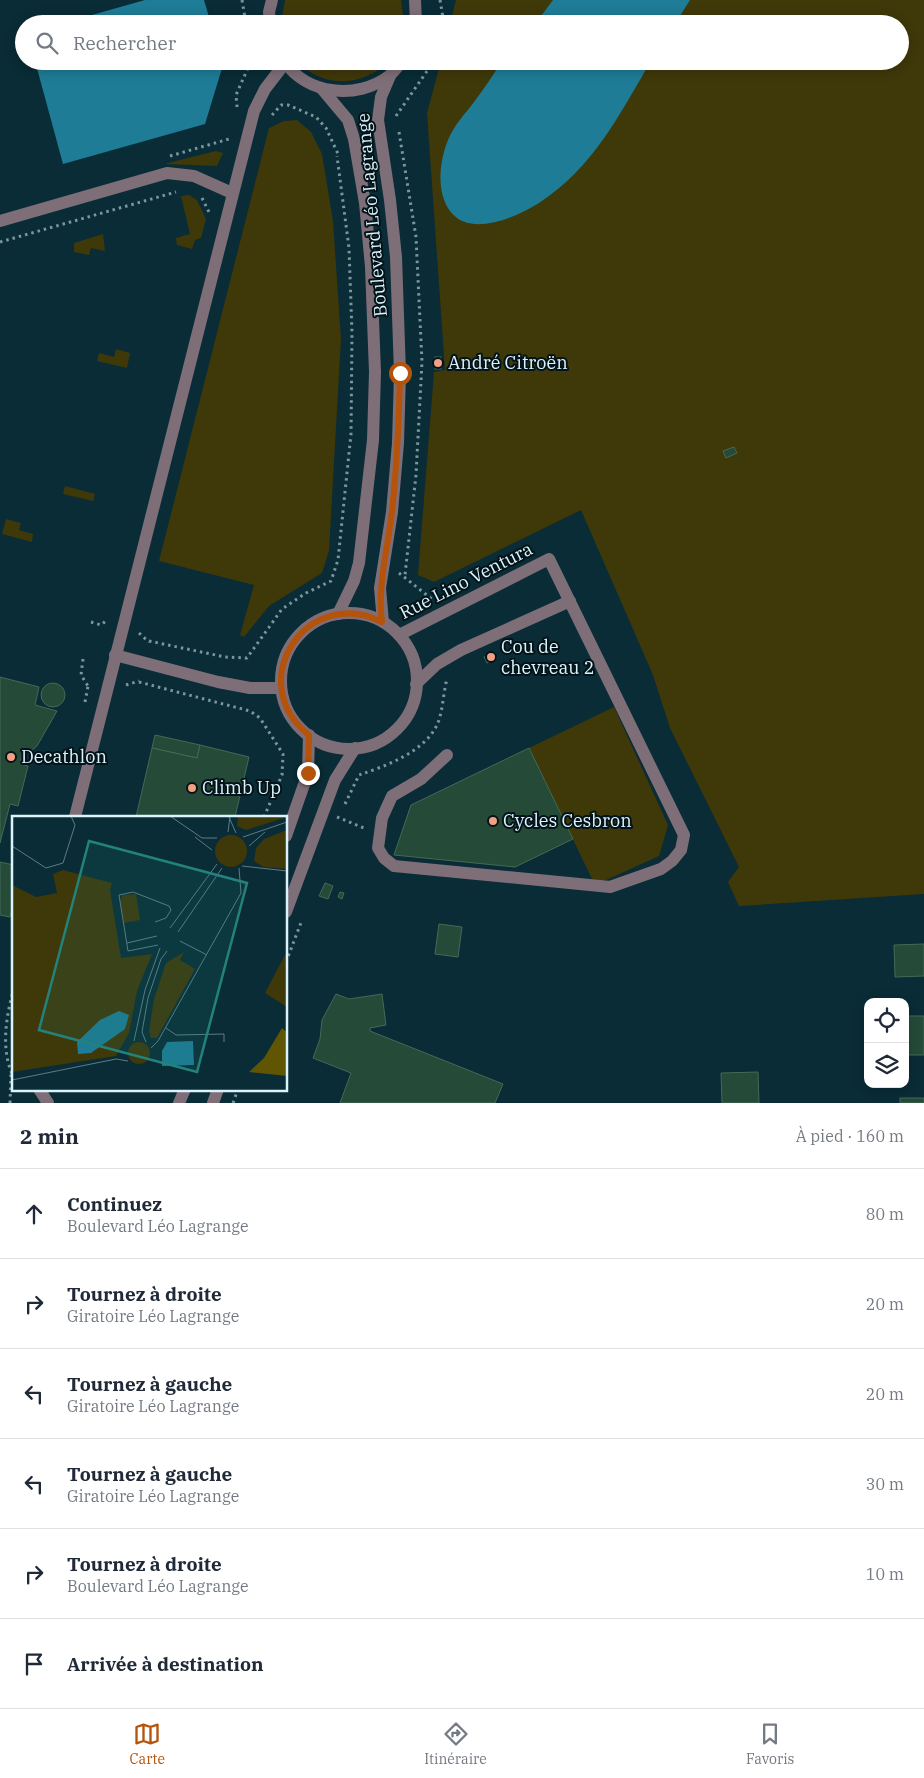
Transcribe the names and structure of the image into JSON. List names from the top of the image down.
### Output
{
  "streets": {
    "street": ["Boulevard Léo Lagrange", "Rue Lino Ventura"]
  },
  "crossings": [
    ["Boulevard Léo Lagrange", "Rue Lino Ventura"]
  ],
  "places": [
    "André Citroën",
    "Cou de chevreau 2",
    "Decathlon",
    "Climb Up",
    "Cycles Cesbron"
  ],
  "page": {
    "search": "Rechercher",
    "heading": ["2 min", "À pied · 160 m"],
    "list": [
      ["Continuez", "Boulevard Léo Lagrange", "80 m"],
      ["Tournez à droite", "Giratoire Léo Lagrange", "20 m"],
      ["Tournez à gauche", "Giratoire Léo Lagrange", "20 m"],
      ["Tournez à gauche", "Giratoire Léo Lagrange", "30 m"],
      ["Tournez à droite", "Boulevard Léo Lagrange", "10 m"],
      "Arrivée à destination"
    ],
    "nav": ["Carte", "Itinéraire", "Favoris"]
  }
}
